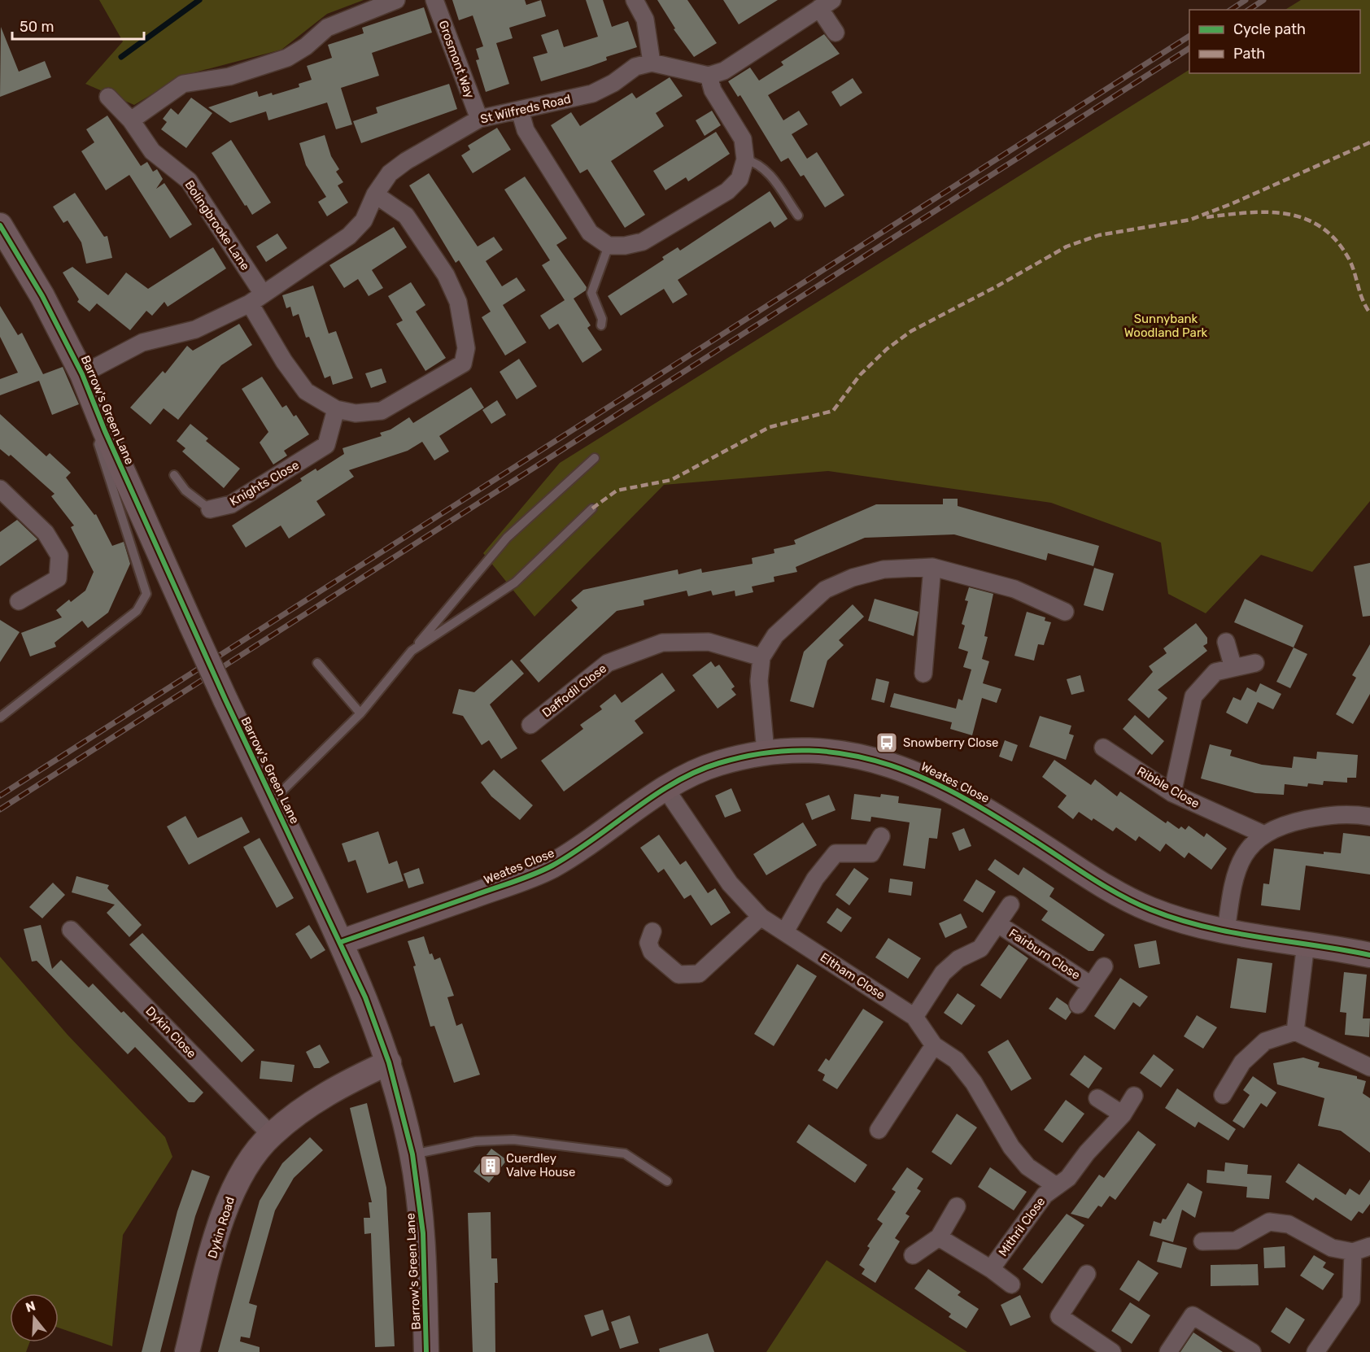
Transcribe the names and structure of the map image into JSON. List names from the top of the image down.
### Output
{
  "streets": {
    "street": [
      "Grosmont Way",
      "St Wilfreds Road",
      "Bolingbrooke Lane",
      "Barrow's Green Lane",
      "Knights Close",
      "Daffodil Close",
      "Weates Close",
      "Ribble Close",
      "Fairburn Close",
      "Eltham Close",
      "Dykin Close",
      "Mithril Close",
      "Dykin Road"
    ]
  },
  "crossings": [
    ["Grosmont Way", "St Wilfreds Road"],
    ["St Wilfreds Road", "Bolingbrooke Lane"],
    ["St Wilfreds Road", "Barrow's Green Lane"],
    ["Bolingbrooke Lane", "Knights Close"],
    ["Barrow's Green Lane", "Weates Close"],
    ["Barrow's Green Lane", "Dykin Road"],
    ["Weates Close", "Eltham Close"],
    ["Fairburn Close", "Eltham Close"],
    ["Eltham Close", "Mithril Close"],
    ["Dykin Close", "Dykin Road"]
  ],
  "parks": ["Sunnybank Woodland Park"],
  "places": {
    "bus stop": ["Snowberry Close"],
    "building": ["Cuerdley Valve House"]
  },
  "legend": ["Cycle path", "Path"],
  "scale_bar": "50 m",
  "north": "top"
}
